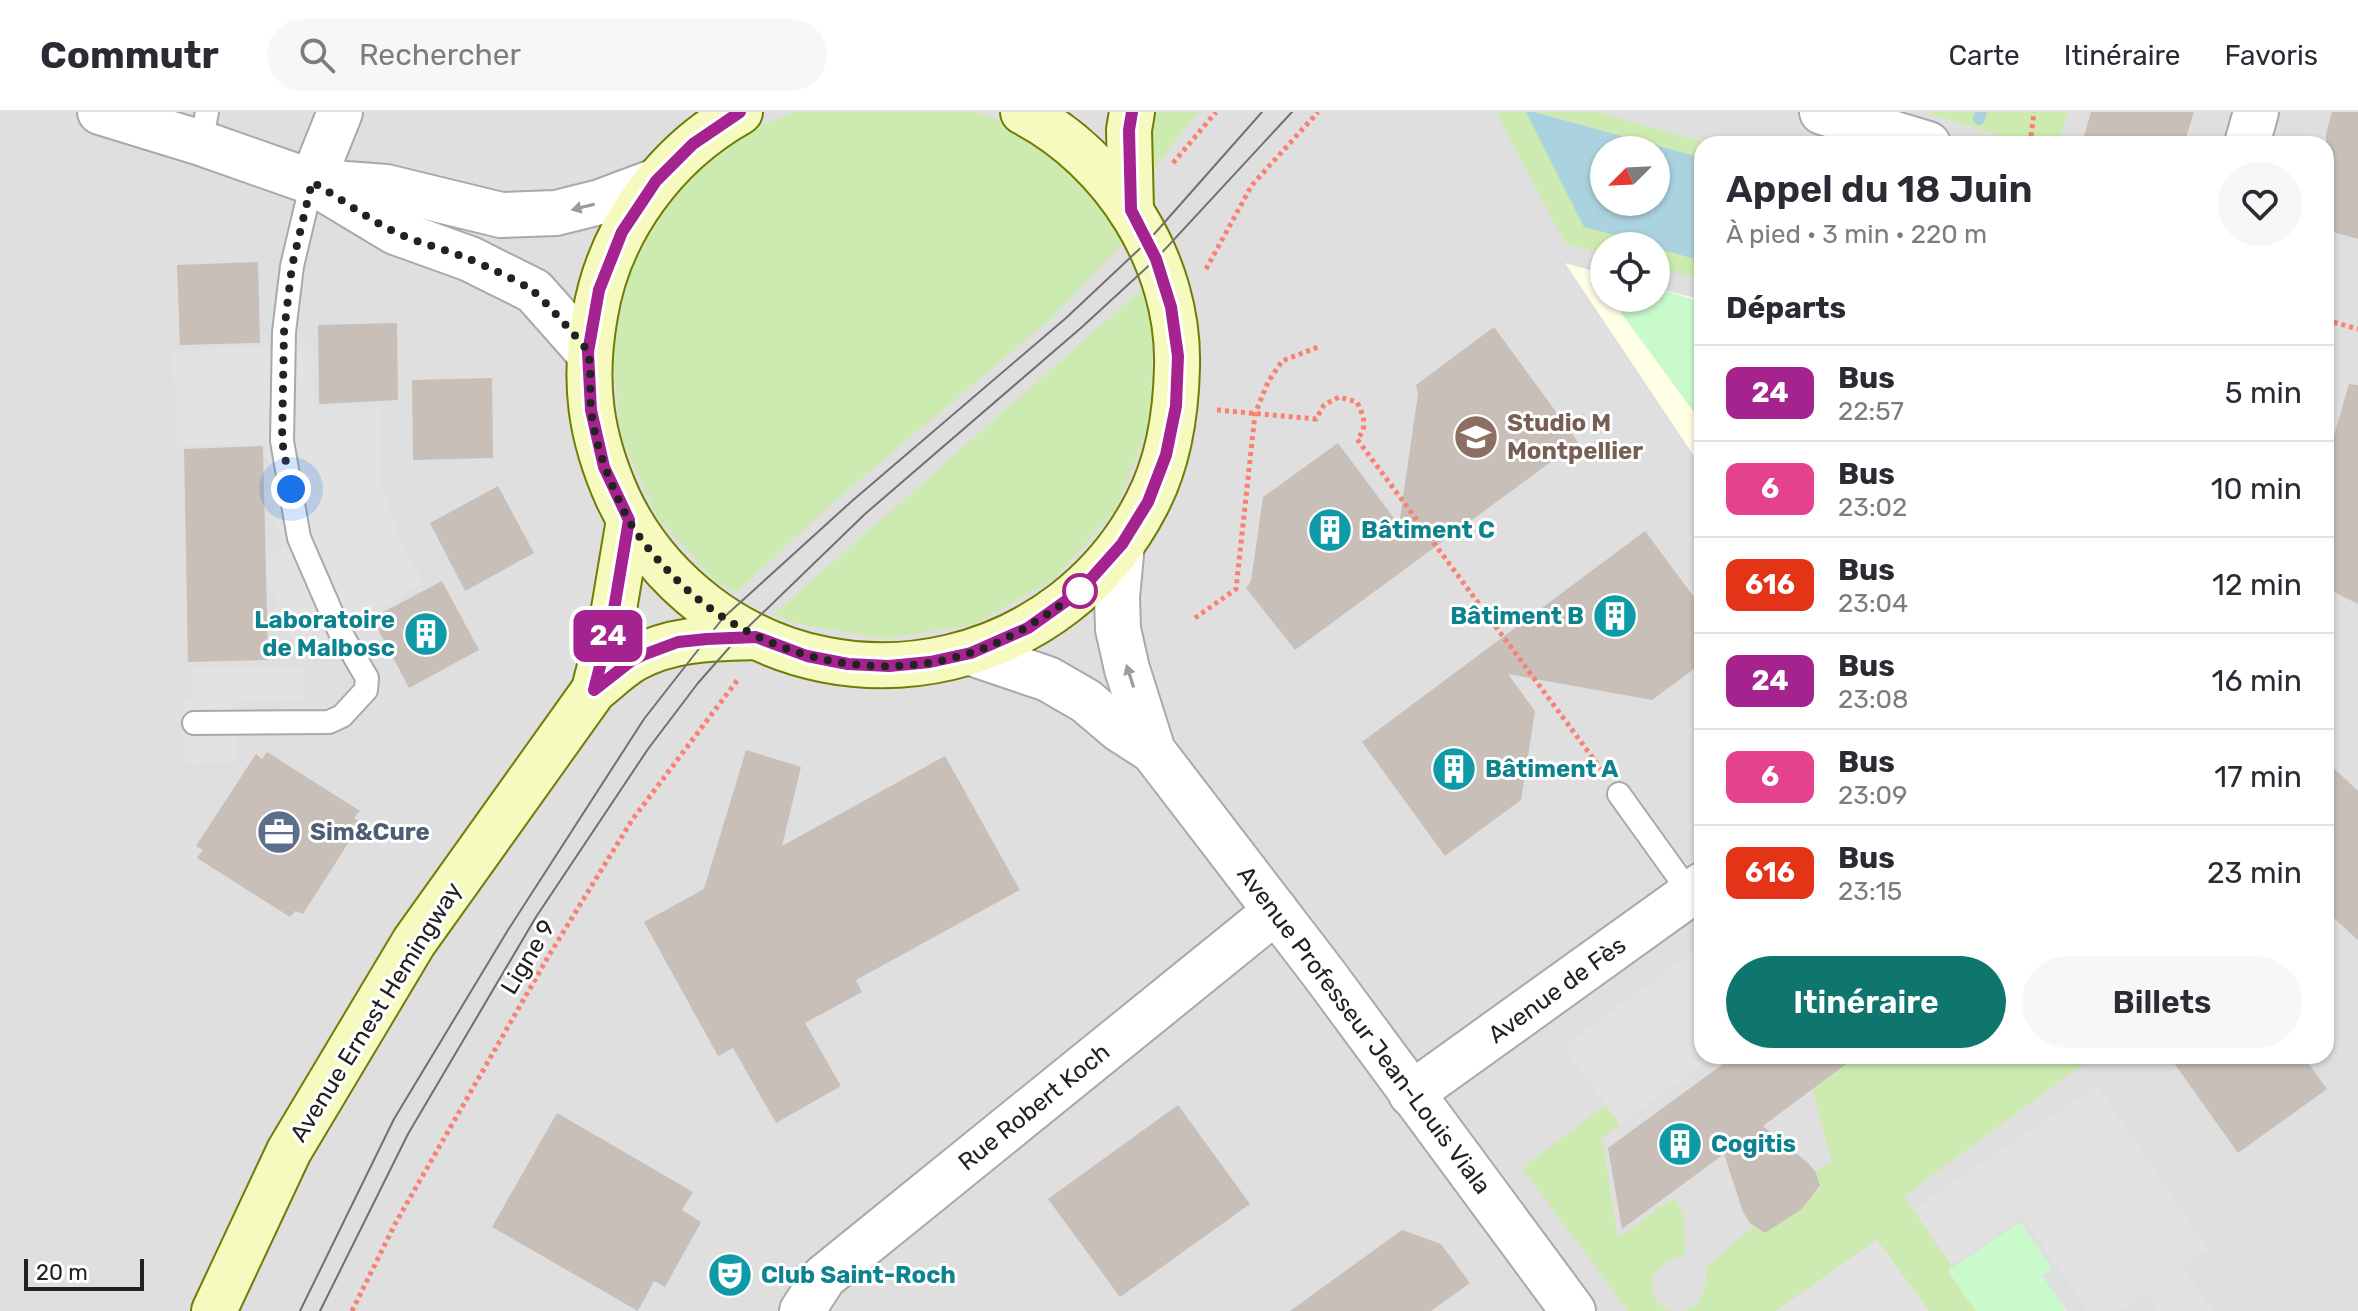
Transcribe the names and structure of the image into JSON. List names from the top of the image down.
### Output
{
  "streets": {
    "main road": ["Avenue Ernest Hemingway"],
    "street": ["Avenue de Fès", "Avenue Professeur Jean-Louis Viala", "Rue Robert Koch"],
    "path": ["Ligne 9"]
  },
  "crossings": [
    ["Ligne 9", "Avenue Ernest Hemingway"],
    ["Avenue de Fès", "Avenue Professeur Jean-Louis Viala"],
    ["Avenue Professeur Jean-Louis Viala", "Rue Robert Koch"]
  ],
  "places": {
    "school or university": ["Studio M Montpellier"],
    "building": [
      "Bâtiment C",
      "Bâtiment B",
      "Laboratoire de Malbosc",
      "Bâtiment A",
      "Cogitis"
    ],
    "office": ["Sim&Cure"],
    "theatre": ["Club Saint-Roch"]
  },
  "lines": ["bus line 24"],
  "scale_bar": "20 m",
  "north": "bottom left",
  "page": {
    "header": "Commutr",
    "search": "Rechercher",
    "nav": ["Carte", "Itinéraire", "Favoris"],
    "on_map": "24",
    "heading": [
      ["Appel du 18 Juin", "À pied · 3 min · 220 m"],
      "Départs"
    ],
    "list": [
      {
        "mark": "24",
        "name": "Bus",
        "note": "22:57",
        "value": "5 min"
      },
      {
        "mark": "6",
        "name": "Bus",
        "note": "23:02",
        "value": "10 min"
      },
      {
        "mark": "616",
        "name": "Bus",
        "note": "23:04",
        "value": "12 min"
      },
      {
        "mark": "24",
        "name": "Bus",
        "note": "23:08",
        "value": "16 min"
      },
      {
        "mark": "6",
        "name": "Bus",
        "note": "23:09",
        "value": "17 min"
      },
      {
        "mark": "616",
        "name": "Bus",
        "note": "23:15",
        "value": "23 min"
      }
    ],
    "buttons": ["Itinéraire", "Billets"],
    "scale": "20 m"
  }
}
